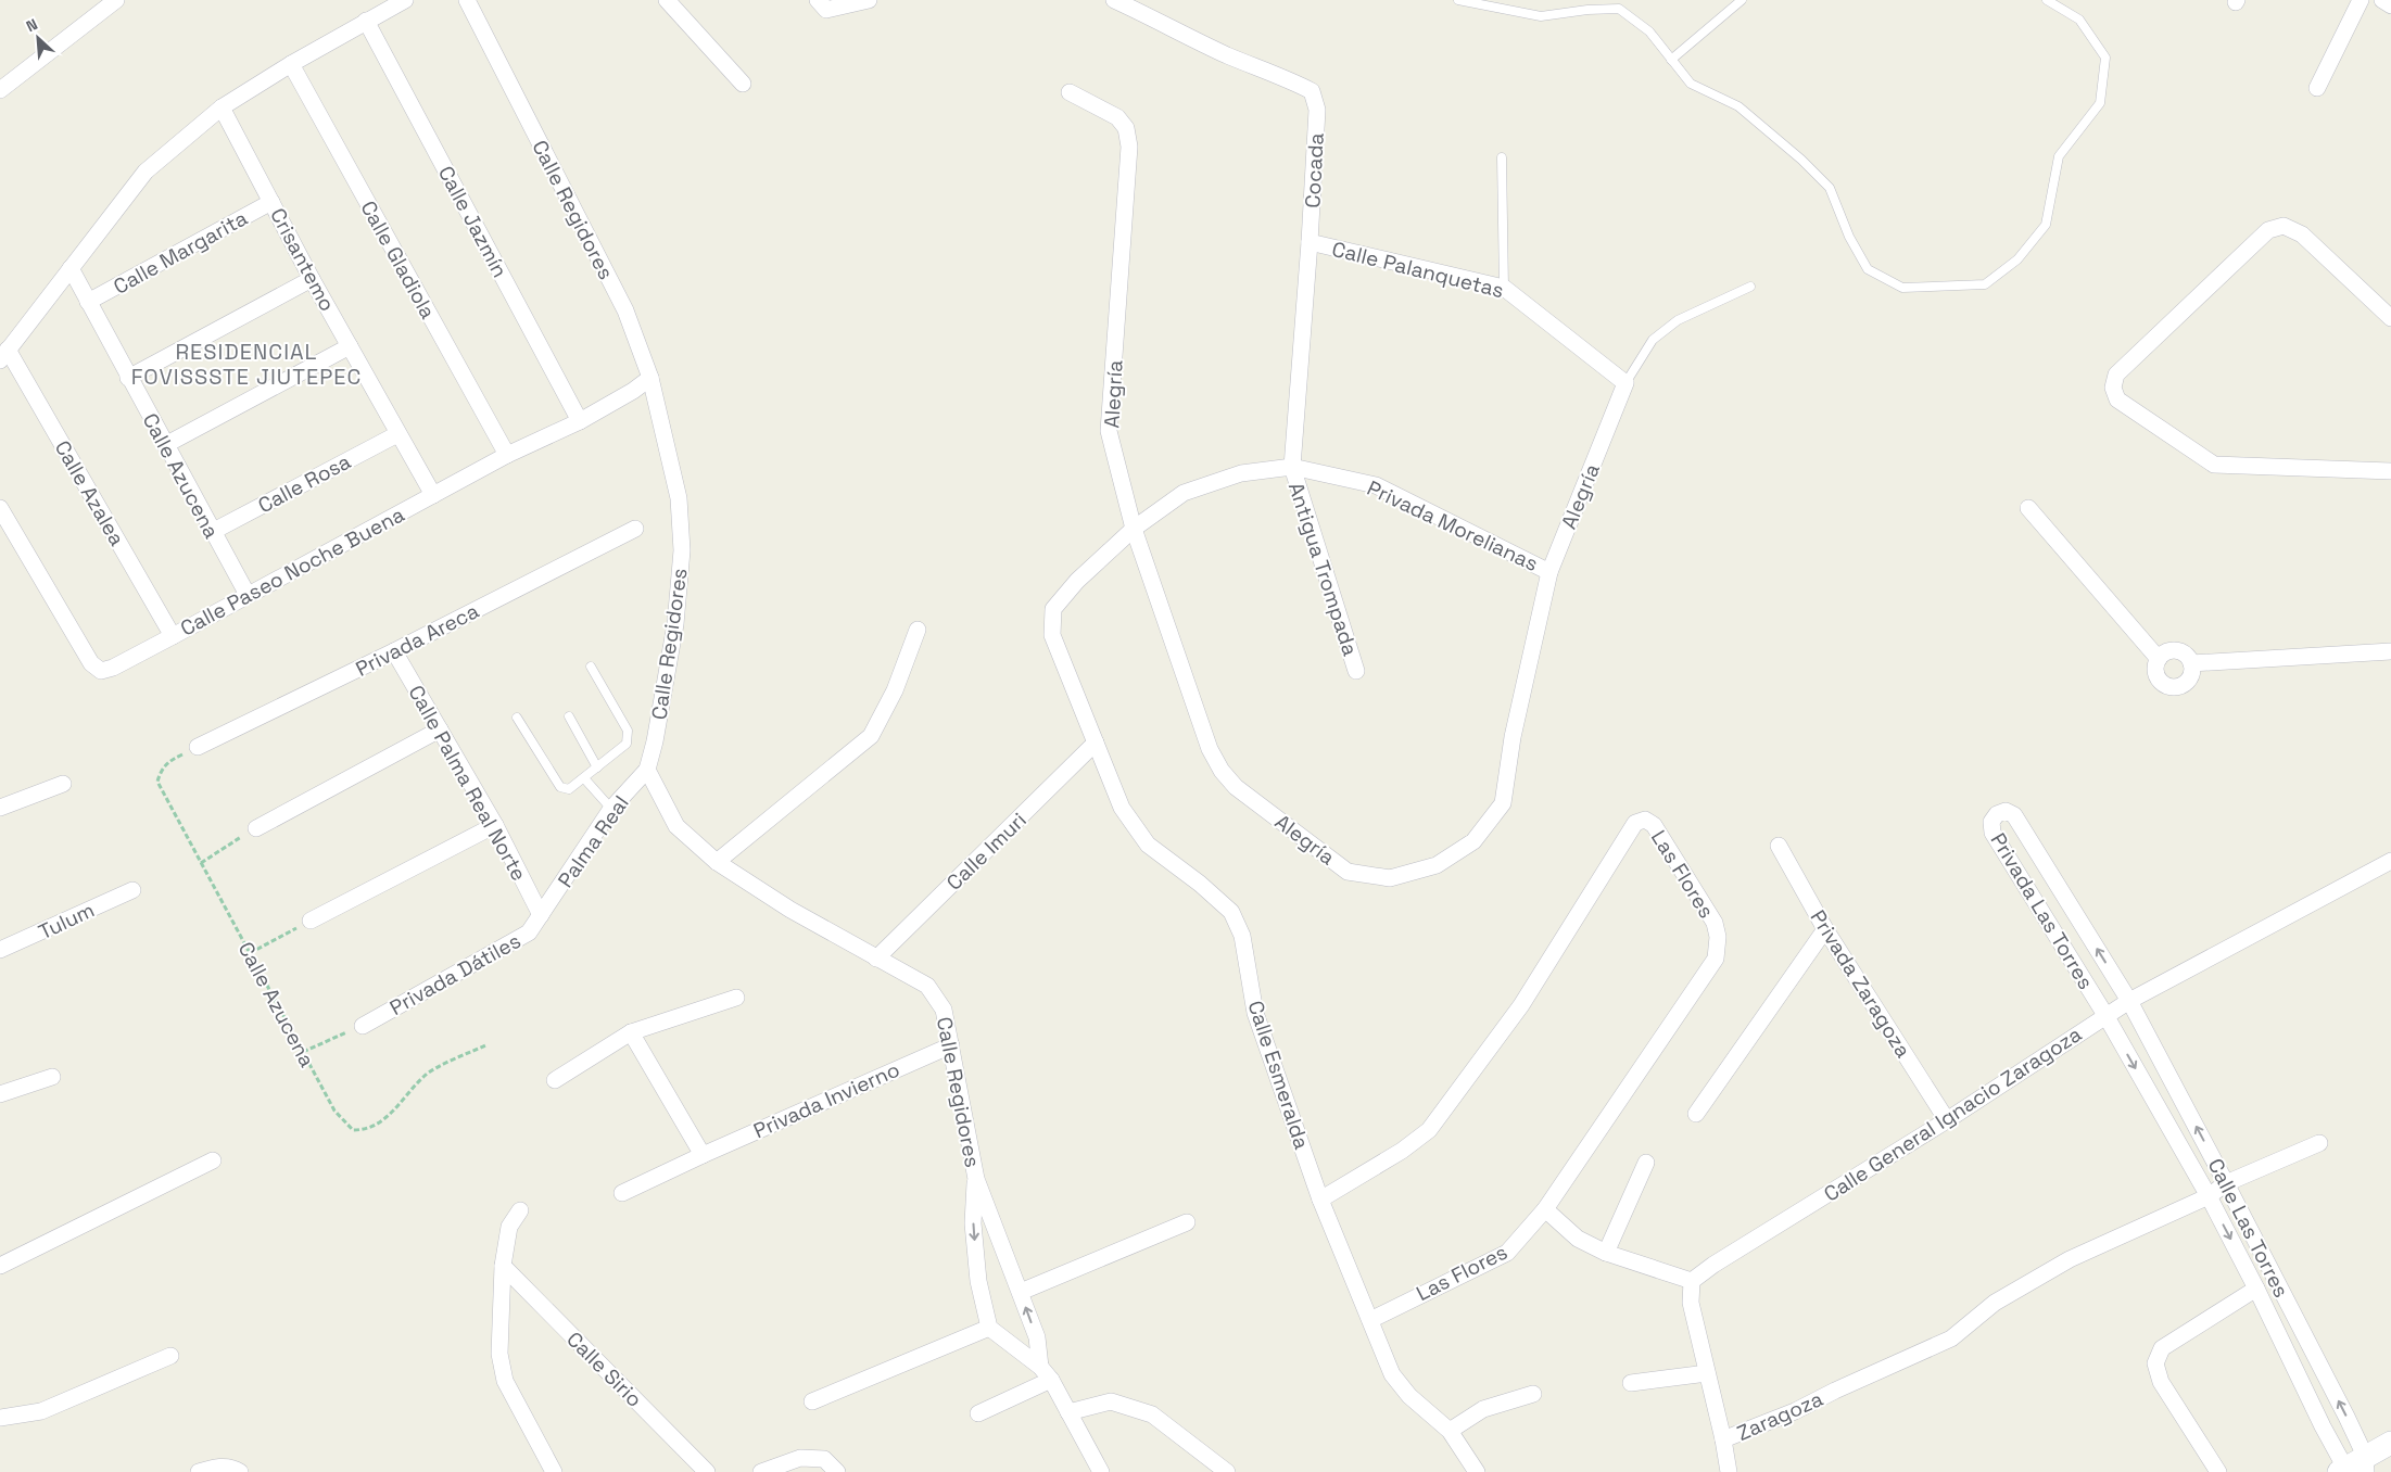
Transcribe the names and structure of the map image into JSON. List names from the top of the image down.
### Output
{
  "streets": {
    "street": [
      "Cocada",
      "Calle Regidores",
      "Calle Jazmín",
      "Calle Margarita",
      "Crisantemo",
      "Calle Gladiola",
      "Calle Palanquetas",
      "Alegría",
      "Calle Azucena",
      "Calle Rosa",
      "Calle Azalea",
      "Privada Morelianas",
      "Antigua Trompada",
      "Calle Paseo Noche Buena",
      "Privada Areca",
      "Calle Palma Real Norte",
      "Palma Real",
      "Calle Imuri",
      "Las Flores",
      "Privada Las Torres",
      "Tulum",
      "Privada Dátiles",
      "Privada Zaragoza",
      "Calle Esmeralda",
      "Privada Invierno",
      "Calle General Ignacio Zaragoza",
      "Calle Las Torres",
      "Calle Sirio",
      "Zaragoza"
    ]
  },
  "crossings": [
    ["Cocada", "Calle Palanquetas"],
    ["Cocada", "Privada Morelianas"],
    ["Cocada", "Antigua Trompada"],
    ["Cocada", "Calle Esmeralda"],
    ["Calle Regidores", "Calle Paseo Noche Buena"],
    ["Calle Regidores", "Palma Real"],
    ["Calle Regidores", "Calle Imuri"],
    ["Calle Regidores", "Privada Invierno"],
    ["Calle Jazmín", "Calle Paseo Noche Buena"],
    ["Calle Margarita", "Crisantemo"],
    ["Calle Margarita", "Calle Azucena"],
    ["Crisantemo", "Calle Rosa"],
    ["Crisantemo", "Calle Paseo Noche Buena"],
    ["Calle Gladiola", "Calle Paseo Noche Buena"],
    ["Calle Palanquetas", "Alegría"],
    ["Alegría", "Privada Morelianas"],
    ["Alegría", "Calle Esmeralda"],
    ["Calle Azucena", "Calle Rosa"],
    ["Calle Azucena", "Calle Paseo Noche Buena"],
    ["Calle Azucena", "Privada Areca"],
    ["Calle Azalea", "Calle Paseo Noche Buena"],
    ["Privada Morelianas", "Antigua Trompada"],
    ["Privada Morelianas", "Calle Esmeralda"],
    ["Antigua Trompada", "Calle Esmeralda"],
    ["Privada Areca", "Calle Palma Real Norte"],
    ["Calle Palma Real Norte", "Palma Real"],
    ["Calle Palma Real Norte", "Privada Dátiles"],
    ["Palma Real", "Privada Dátiles"],
    ["Calle Imuri", "Calle Esmeralda"],
    ["Las Flores", "Calle Esmeralda"],
    ["Privada Las Torres", "Calle General Ignacio Zaragoza"],
    ["Privada Las Torres", "Calle Las Torres"],
    ["Privada Zaragoza", "Calle General Ignacio Zaragoza"],
    ["Calle General Ignacio Zaragoza", "Calle Las Torres"],
    ["Calle Las Torres", "Zaragoza"]
  ],
  "districts": ["RESIDENCIAL FOVISSSTE JIUTEPEC"],
  "north": "top left"
}
